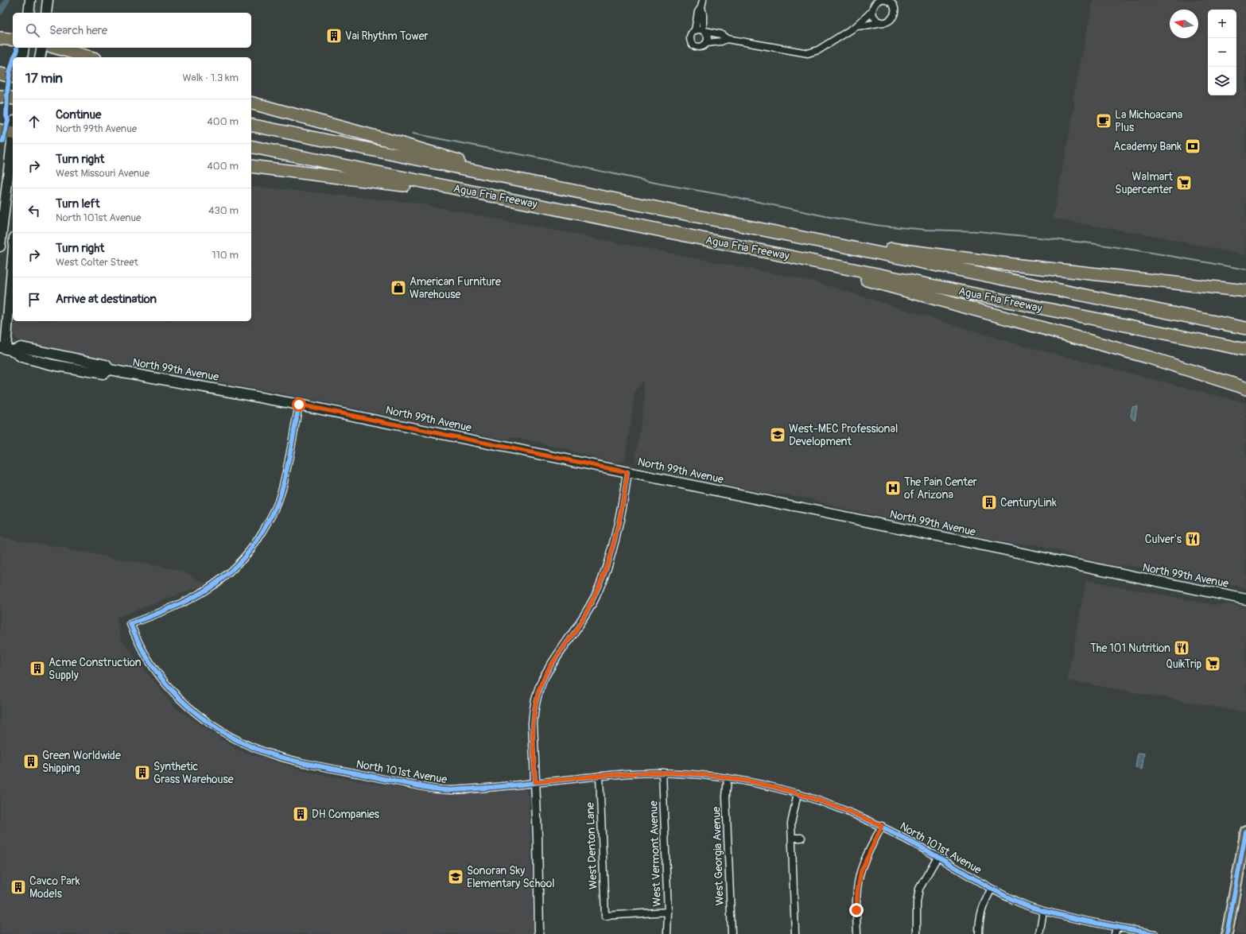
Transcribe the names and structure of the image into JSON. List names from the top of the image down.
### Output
{
  "streets": {
    "highway": ["Agua Fria Freeway"],
    "main road": ["North 99th Avenue"],
    "street": [
      "North 101st Avenue",
      "West Denton Lane",
      "West Vermont Avenue",
      "West Georgia Avenue"
    ]
  },
  "crossings": [
    ["North 99th Avenue", "North 101st Avenue"],
    ["North 101st Avenue", "West Denton Lane"],
    ["North 101st Avenue", "West Vermont Avenue"],
    ["North 101st Avenue", "West Georgia Avenue"],
    ["West Denton Lane", "West Vermont Avenue"]
  ],
  "places": {
    "building": [
      "Vai Rhythm Tower",
      "CenturyLink",
      "Acme Construction Supply",
      "Green Worldwide Shipping",
      "Synthetic Grass Warehouse",
      "DH Companies",
      "Cavco Park Models"
    ],
    "cafe": ["La Michoacana Plus"],
    "bank": ["Academy Bank"],
    "supermarket": ["Walmart Supercenter", "QuikTrip"],
    "shop": ["American Furniture Warehouse"],
    "school or university": ["West-MEC Professional Development", "Sonoran Sky Elementary School"],
    "hospital": ["The Pain Center of Arizona"],
    "restaurant": ["Culver's", "The 101 Nutrition"]
  },
  "north": "left",
  "page": {
    "map_buttons": ["+", "−"],
    "search": "Search here",
    "heading": ["17 min", "Walk · 1.3 km"],
    "list": [
      ["Continue", "North 99th Avenue", "400 m"],
      ["Turn right", "West Missouri Avenue", "400 m"],
      ["Turn left", "North 101st Avenue", "430 m"],
      ["Turn right", "West Colter Street", "110 m"],
      "Arrive at destination"
    ]
  }
}
